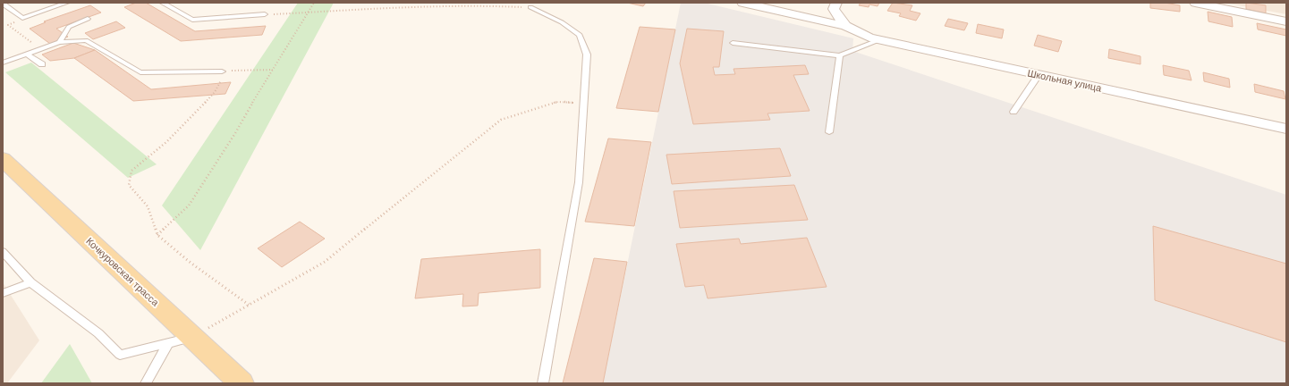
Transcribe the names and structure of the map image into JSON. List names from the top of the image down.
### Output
{
  "streets": {
    "main road": ["Кочкуровская трасса"],
    "street": ["Школьная улица"]
  }
}
